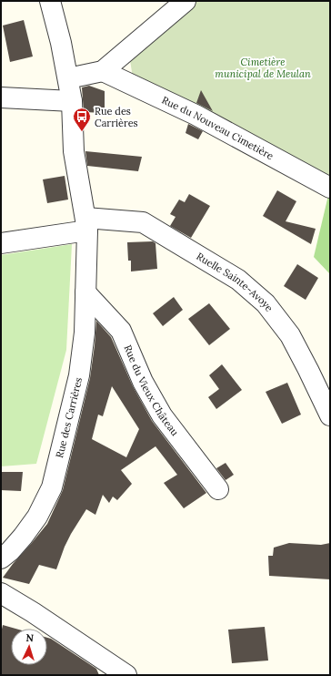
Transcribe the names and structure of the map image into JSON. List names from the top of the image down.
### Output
{
  "streets": {
    "street": [
      "Rue du Nouveau Cimetière",
      "Ruelle Sainte-Avoye",
      "Rue du Vieux Château",
      "Rue des Carrières"
    ]
  },
  "crossings": [
    ["Ruelle Sainte-Avoye", "Rue des Carrières"],
    ["Rue du Vieux Château", "Rue des Carrières"]
  ],
  "parks": ["Cimetière municipal de Meulan"],
  "places": {
    "bus stop": ["Rue des Carrières"]
  },
  "north": "top"
}
